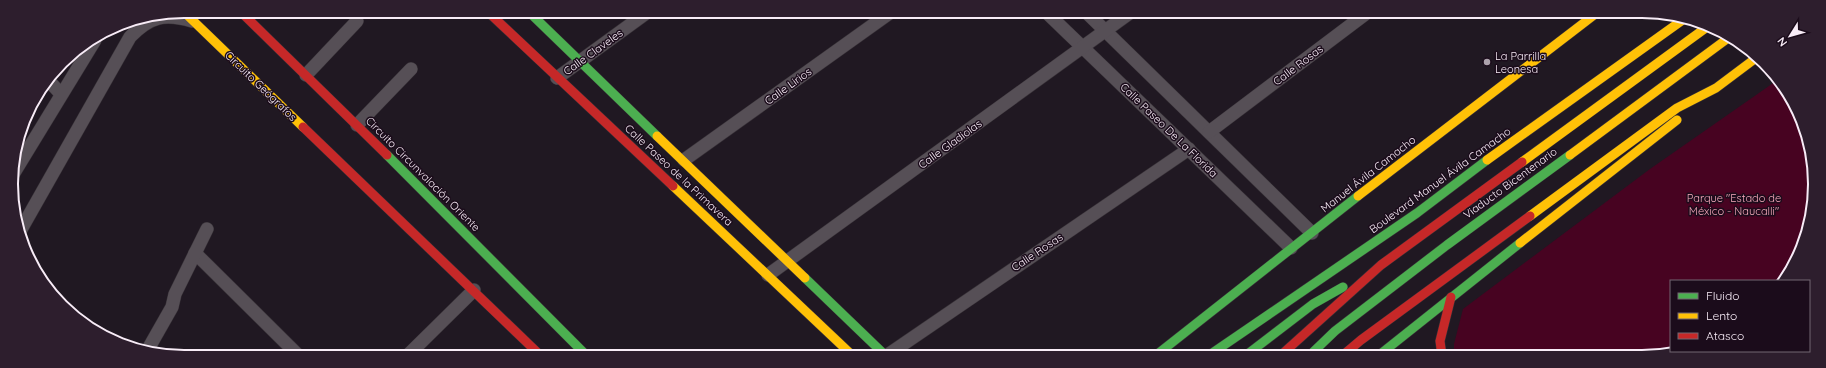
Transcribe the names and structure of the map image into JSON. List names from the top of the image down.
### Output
{
  "streets": {
    "main road": [
      "Circuito Geógrafos",
      "Circuito Circunvalación Oriente",
      "Manuel Ávila Camacho",
      "Calle Paseo de la Primavera",
      "Boulevard Manuel Ávila Camacho",
      "Viaducto Bicentenario"
    ],
    "street": [
      "Calle Claveles",
      "Calle Rosas",
      "Calle Lirios",
      "Calle Paseo De La Florida",
      "Calle Gladiolas"
    ]
  },
  "crossings": [
    ["Calle Claveles", "Calle Paseo de la Primavera"],
    ["Calle Rosas", "Calle Paseo De La Florida"],
    ["Calle Lirios", "Calle Paseo de la Primavera"],
    ["Calle Paseo De La Florida", "Calle Gladiolas"],
    ["Calle Paseo De La Florida", "Manuel Ávila Camacho"],
    ["Calle Gladiolas", "Calle Paseo de la Primavera"]
  ],
  "parks": ["Parque \"Estado de México - Naucalli\""],
  "places": ["La Parrilla Leonesa"],
  "legend": ["Fluido", "Lento", "Atasco"],
  "north": "bottom left"
}
